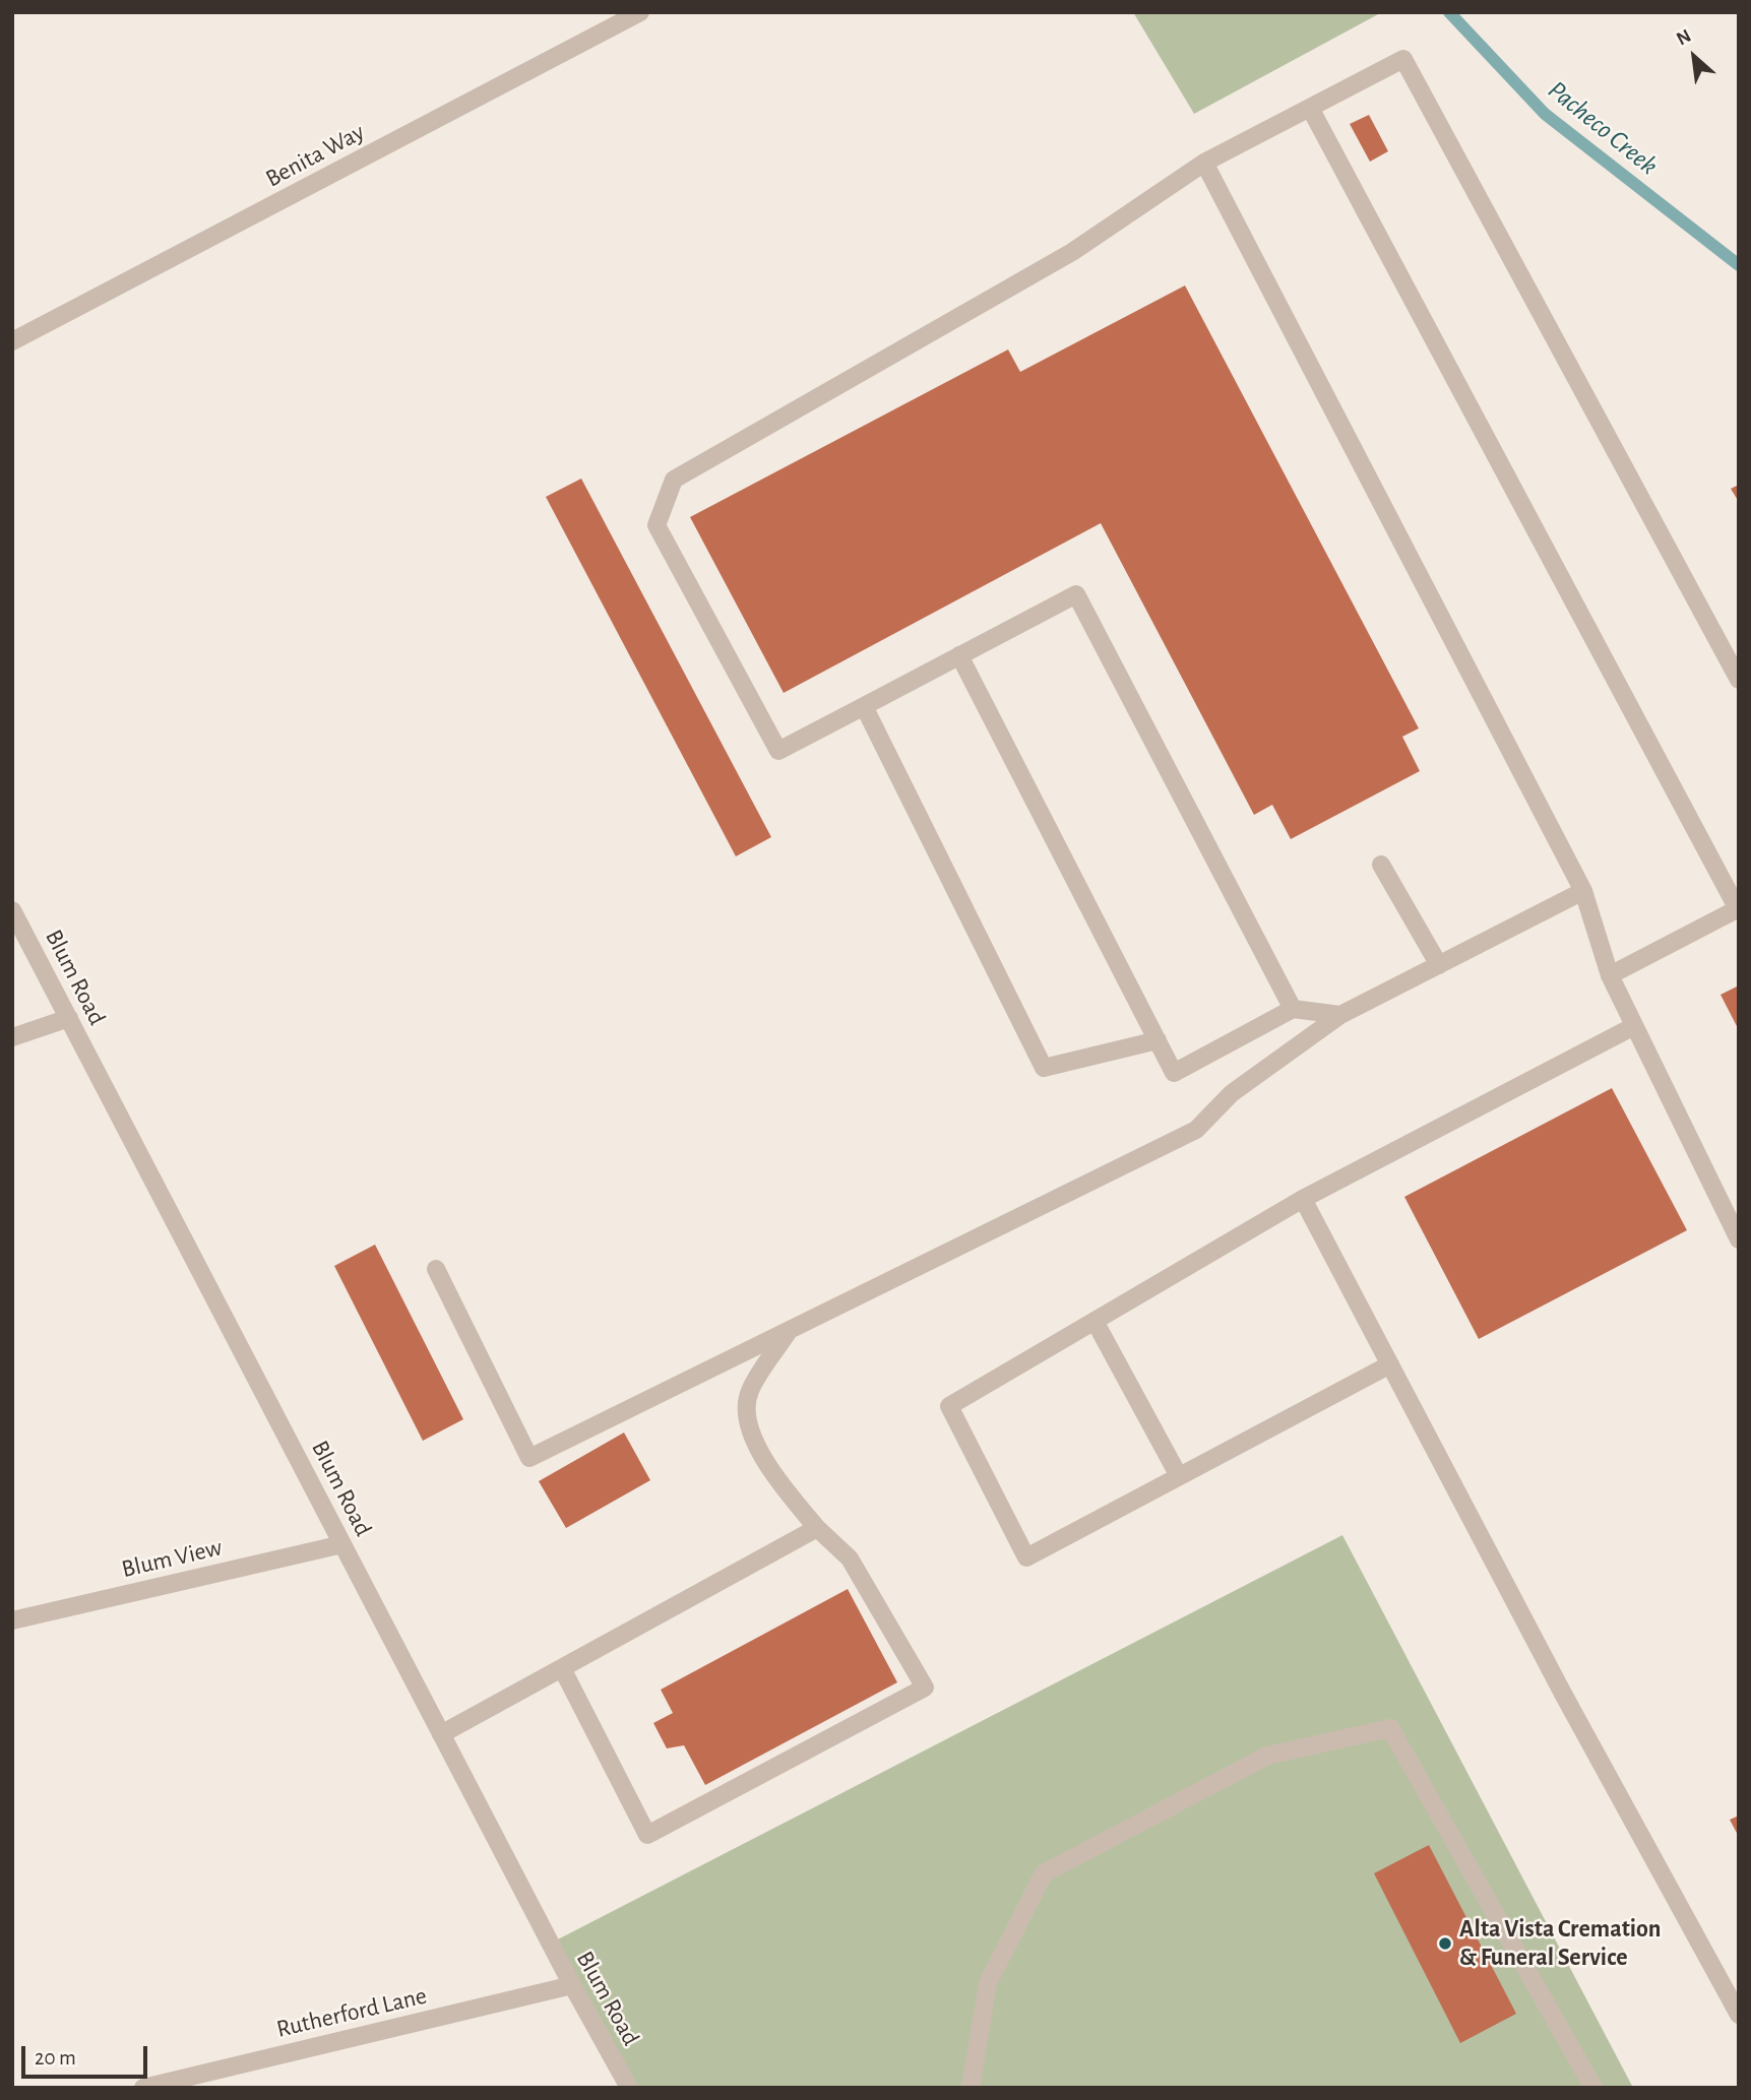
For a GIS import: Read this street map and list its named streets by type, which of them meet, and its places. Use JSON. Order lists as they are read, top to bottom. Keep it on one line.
{"streets":{"street":["Benita Way","Blum Road","Blum View","Rutherford Lane"]},"crossings":[["Blum Road","Blum View"],["Blum Road","Rutherford Lane"]],"water":["Pacheco Creek"],"places":["Alta Vista Cremation & Funeral Service"],"scale_bar":"20 m","north":"top left"}
